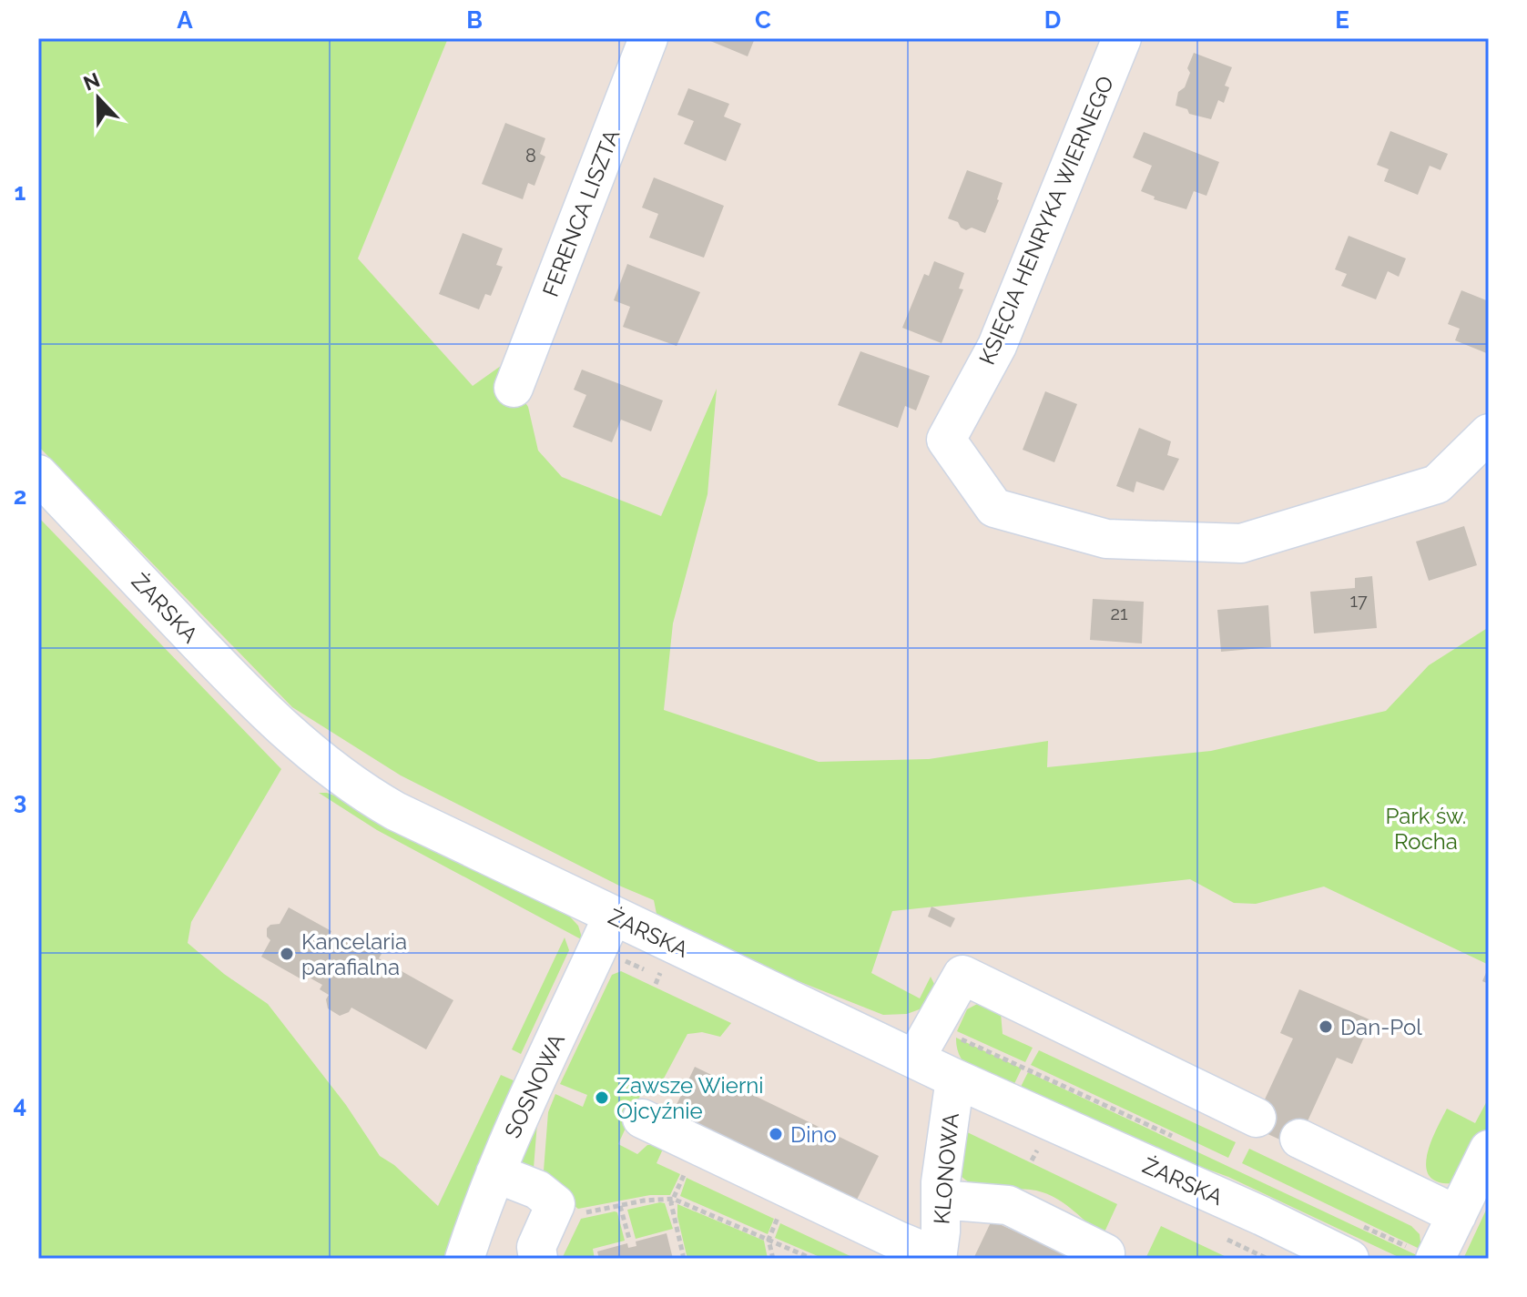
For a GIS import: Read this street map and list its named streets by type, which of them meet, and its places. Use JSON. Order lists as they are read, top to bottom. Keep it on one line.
{"streets":{"street":["FERENCA LISZTA","KSIĘCIA HENRYKA WIERNEGO","ŻARSKA","SOSNOWA","KLONOWA"]},"crossings":[["ŻARSKA","SOSNOWA"],["ŻARSKA","KLONOWA"]],"parks":["Park św. Rocha"],"places":["Kancelaria parafialna","Dan-Pol","Zawsze Wierni Ojcyźnie","Dino"],"house_numbers":["8","17","21"],"north":"top","grid":{"columns":["A","B","C","D","E"],"rows":["1","2","3","4"]}}
